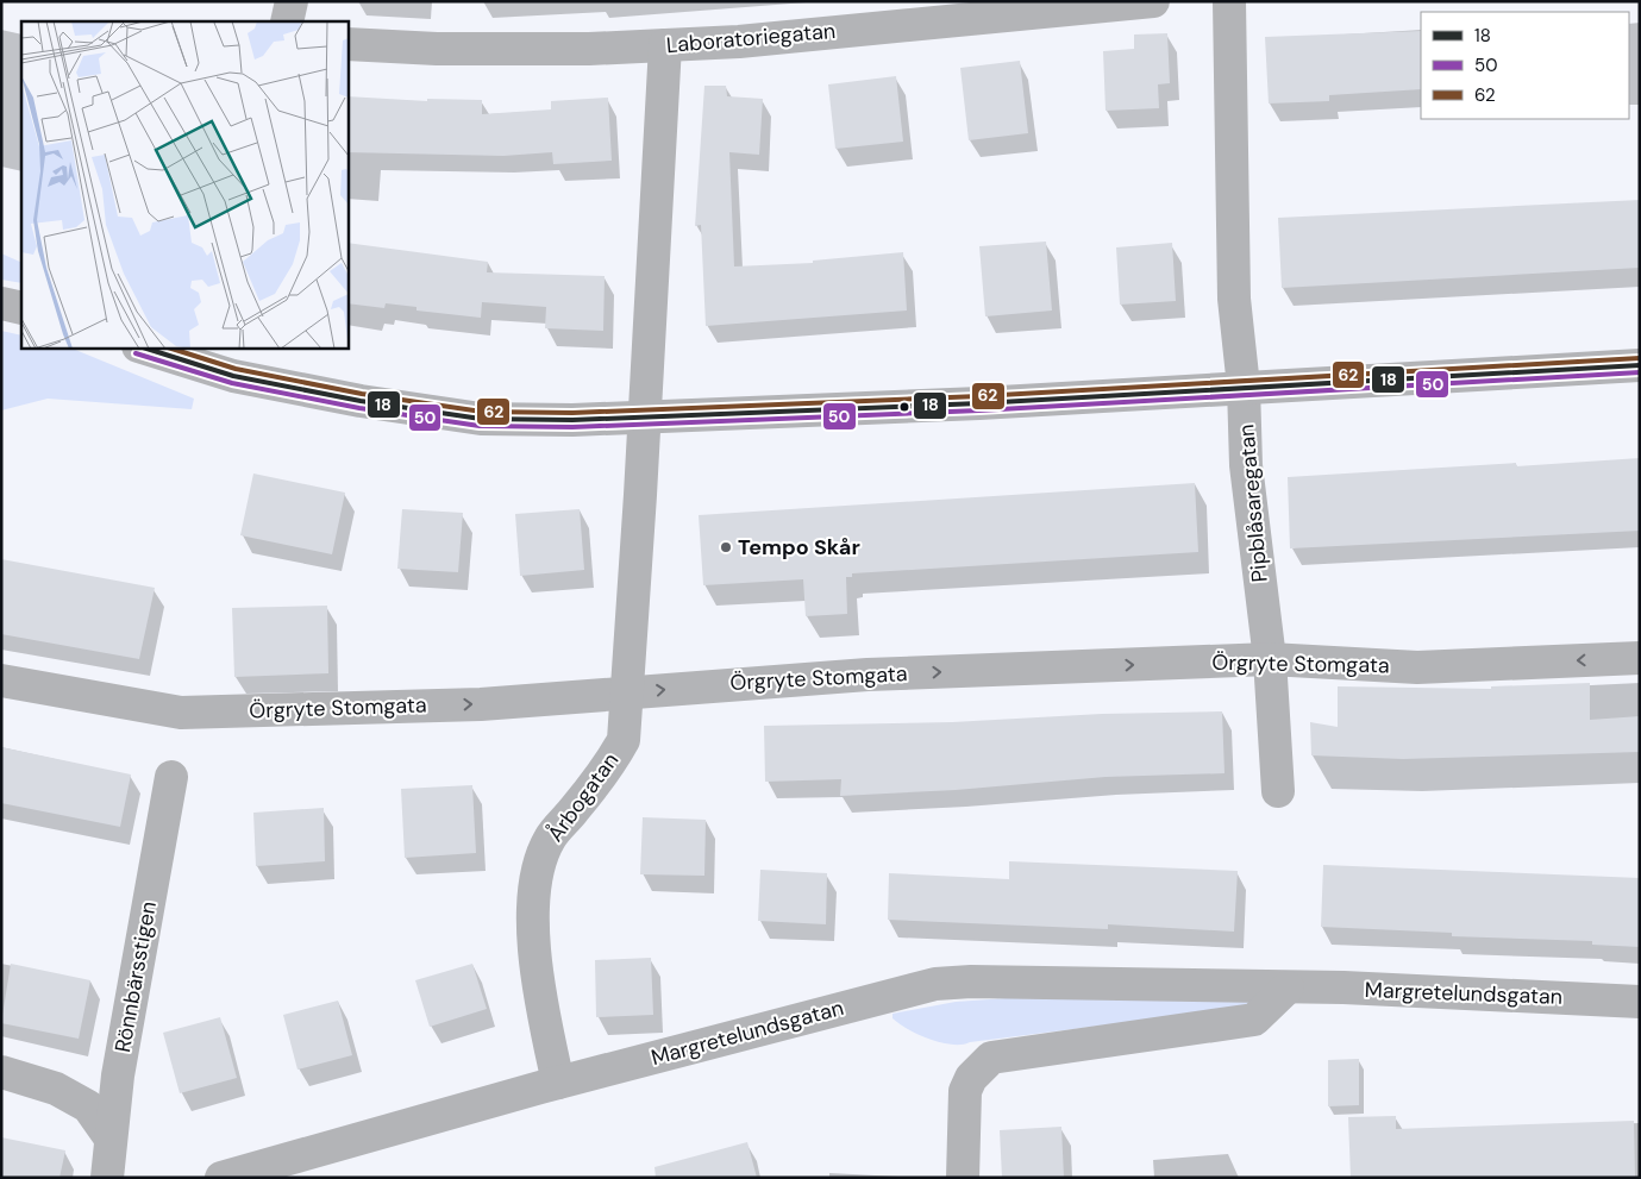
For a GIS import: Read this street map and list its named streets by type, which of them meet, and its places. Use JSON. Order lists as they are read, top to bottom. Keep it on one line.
{"streets":{"street":["Laboratoriegatan","Pipblåsaregatan","Örgryte Stomgata","Årbogatan","Rönnbärsstigen","Margretelundsgatan"]},"crossings":[["Laboratoriegatan","Årbogatan"],["Pipblåsaregatan","Örgryte Stomgata"],["Örgryte Stomgata","Årbogatan"],["Årbogatan","Margretelundsgatan"]],"places":["Tempo Skår"],"lines":["transit line 18","transit line 62","transit line 50"],"legend":["18","50","62"]}
